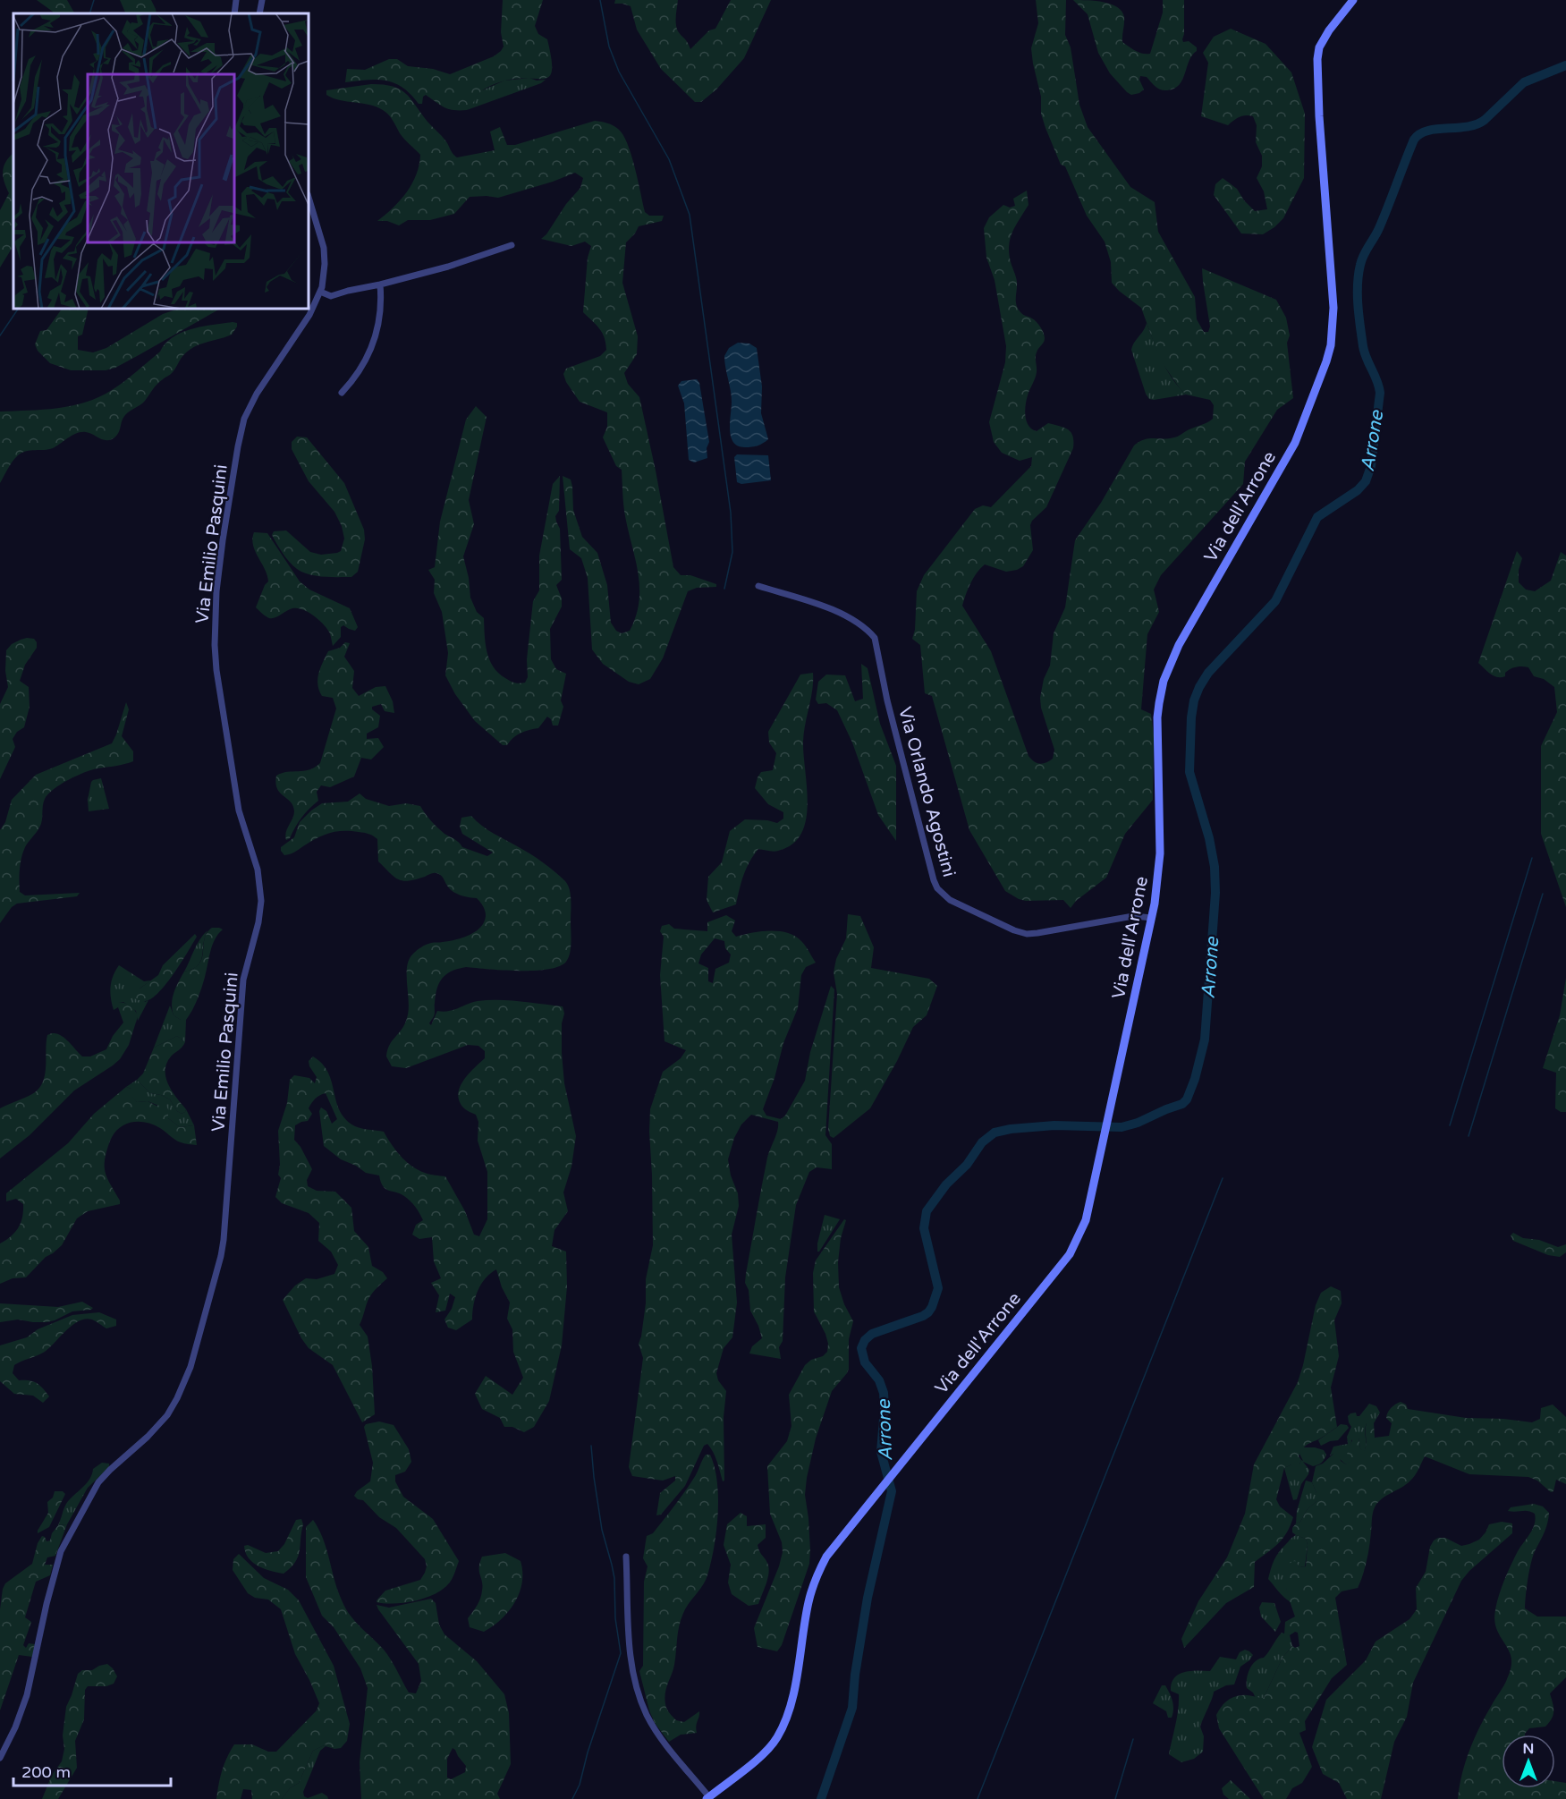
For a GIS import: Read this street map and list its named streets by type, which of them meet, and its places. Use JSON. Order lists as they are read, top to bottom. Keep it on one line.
{"streets":{"street":["Via dell'Arrone","Via Emilio Pasquini","Via Orlando Agostini"]},"crossings":[["Via dell'Arrone","Via Orlando Agostini"]],"water":["Arrone"],"scale_bar":"200 m","north":"top"}
